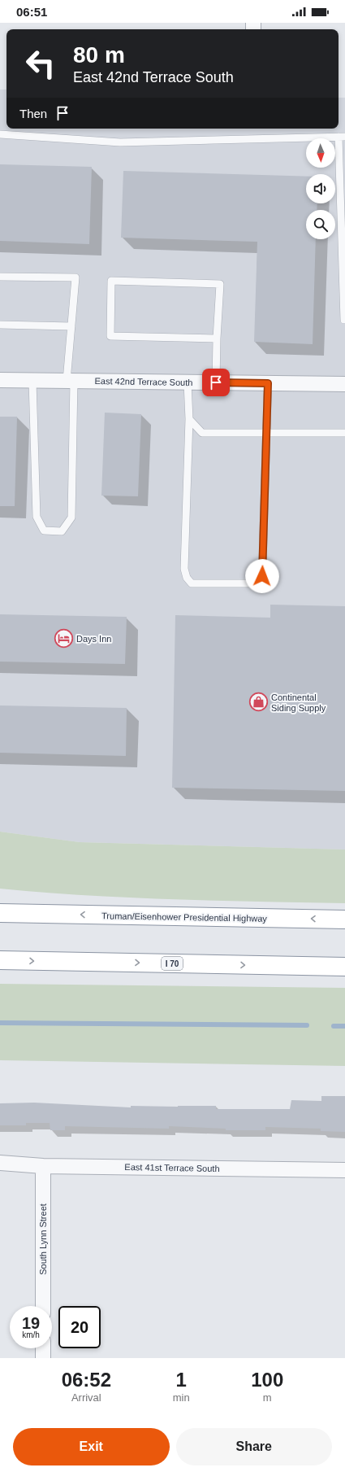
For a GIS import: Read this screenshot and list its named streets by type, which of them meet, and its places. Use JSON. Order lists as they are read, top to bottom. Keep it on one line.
{"streets":{"highway":["Truman/Eisenhower Presidential Highway","I 70"],"street":["East 42nd Terrace South","East 41st Terrace South","South Lynn Street"]},"crossings":[["East 41st Terrace South","South Lynn Street"]],"places":{"hotel":["Days Inn"],"shop":["Continental Siding Supply"]},"north":"bottom","page":{"status":"06:51","turn":["80 m","East 42nd Terrace South"],"then":"Then","speed":"19 km/h","limit":"20","eta":["06:52","Arrival","1","min","100","m"],"buttons":["Exit","Share"]}}
